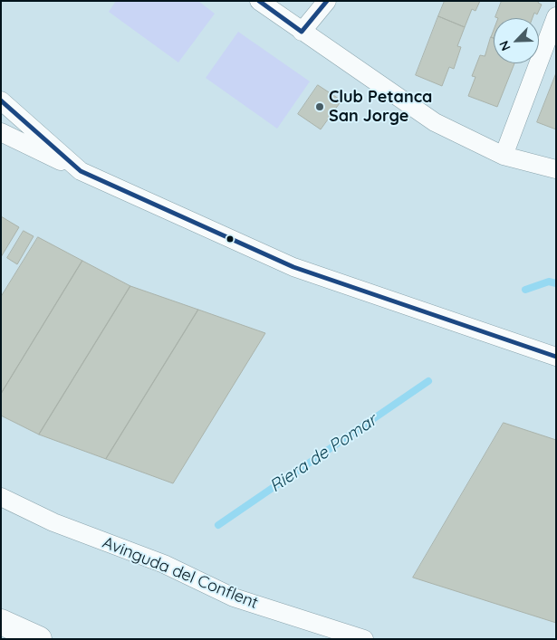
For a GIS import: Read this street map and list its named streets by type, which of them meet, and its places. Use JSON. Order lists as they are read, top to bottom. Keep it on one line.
{"streets":{"street":["Avinguda del Conflent"]},"water":["Riera de Pomar"],"places":["Club Petanca San Jorge"],"north":"bottom left"}
